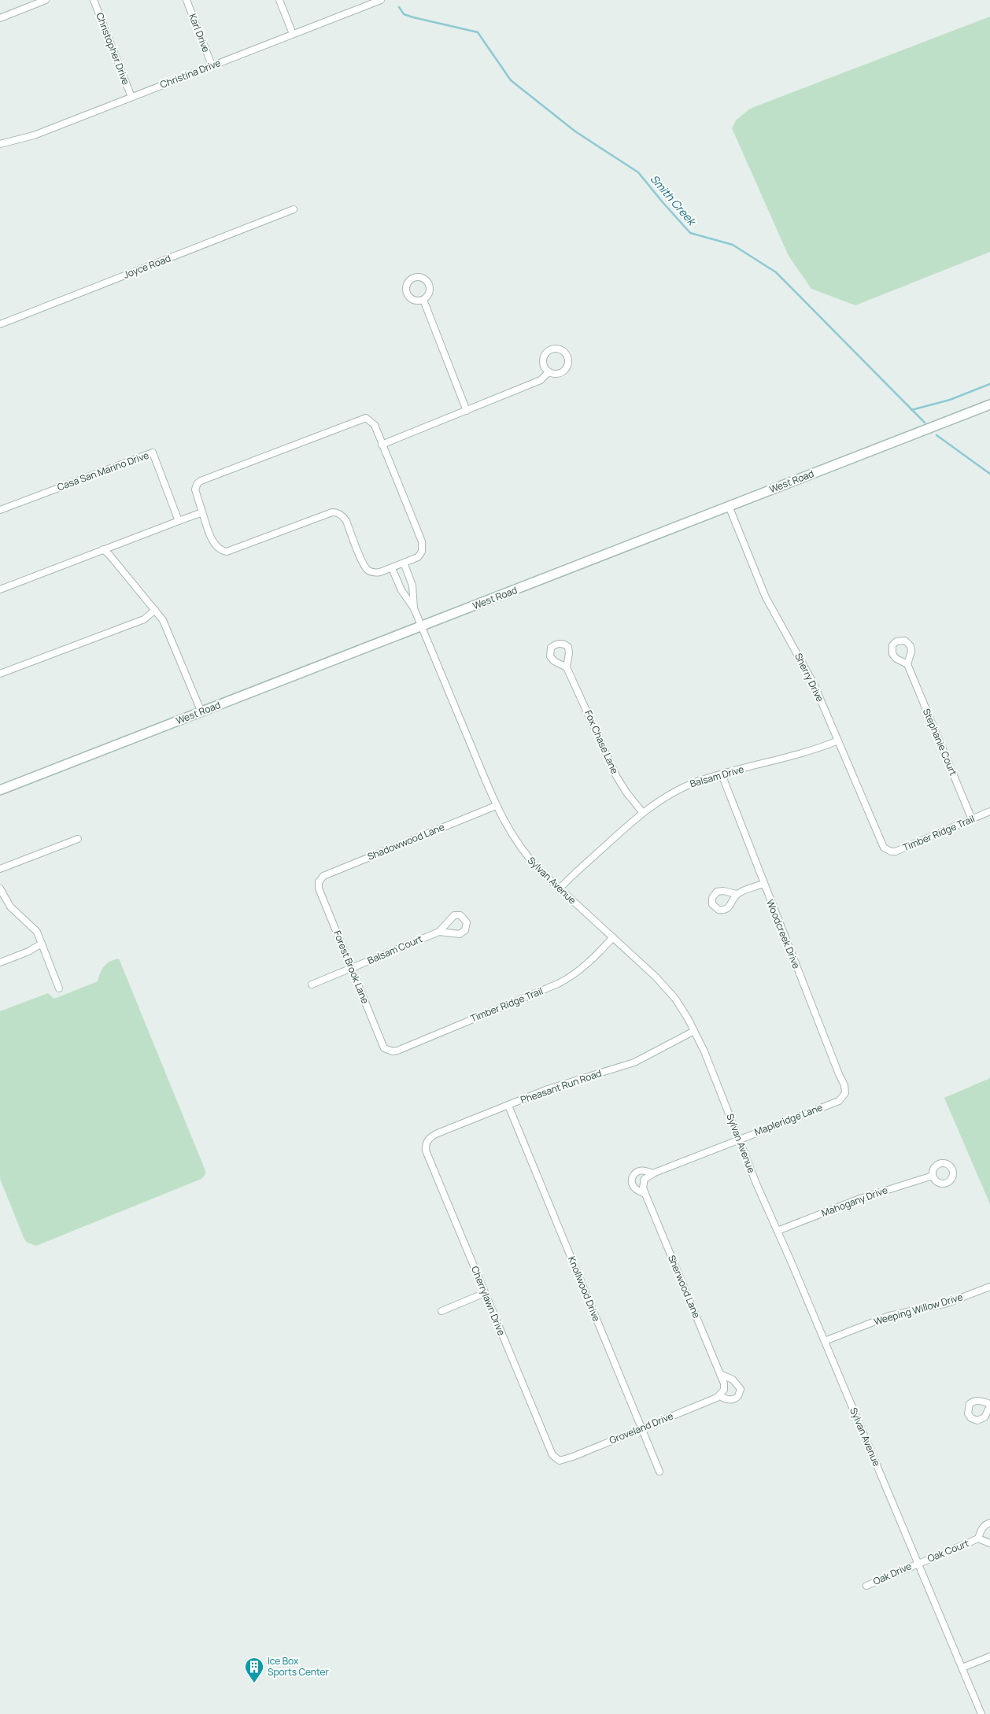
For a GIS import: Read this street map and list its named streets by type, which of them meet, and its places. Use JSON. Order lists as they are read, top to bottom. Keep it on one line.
{"streets":{"street":["Karl Drive","Christopher Drive","Christina Drive","Joyce Road","Casa San Marino Drive","West Road","Sherry Drive","Fox Chase Lane","Stephanie Court","Balsam Drive","Timber Ridge Trail","Shadowwood Lane","Sylvan Avenue","Woodcreek Drive","Balsam Court","Forest Brook Lane","Pheasant Run Road","Mapleridge Lane","Mahogany Drive","Sherwood Lane","Knollwood Drive","Cherrylawn Drive","Weeping Willow Drive","Groveland Drive","Oak Court","Oak Drive"]},"crossings":[["Karl Drive","Christina Drive"],["Christopher Drive","Christina Drive"],["West Road","Sherry Drive"],["West Road","Sylvan Avenue"],["Sherry Drive","Balsam Drive"],["Sherry Drive","Timber Ridge Trail"],["Fox Chase Lane","Balsam Drive"],["Stephanie Court","Timber Ridge Trail"],["Balsam Drive","Sylvan Avenue"],["Balsam Drive","Woodcreek Drive"],["Timber Ridge Trail","Sylvan Avenue"],["Timber Ridge Trail","Forest Brook Lane"],["Shadowwood Lane","Sylvan Avenue"],["Shadowwood Lane","Forest Brook Lane"],["Sylvan Avenue","Pheasant Run Road"],["Sylvan Avenue","Mapleridge Lane"],["Sylvan Avenue","Mahogany Drive"],["Sylvan Avenue","Weeping Willow Drive"],["Sylvan Avenue","Oak Court"],["Sylvan Avenue","Oak Drive"],["Woodcreek Drive","Mapleridge Lane"],["Balsam Court","Forest Brook Lane"],["Pheasant Run Road","Knollwood Drive"],["Pheasant Run Road","Cherrylawn Drive"],["Mapleridge Lane","Sherwood Lane"],["Sherwood Lane","Groveland Drive"],["Knollwood Drive","Groveland Drive"],["Cherrylawn Drive","Groveland Drive"],["Oak Court","Oak Drive"]],"water":["Smith Creek"],"places":{"building":["Ice Box Sports Center"]}}
